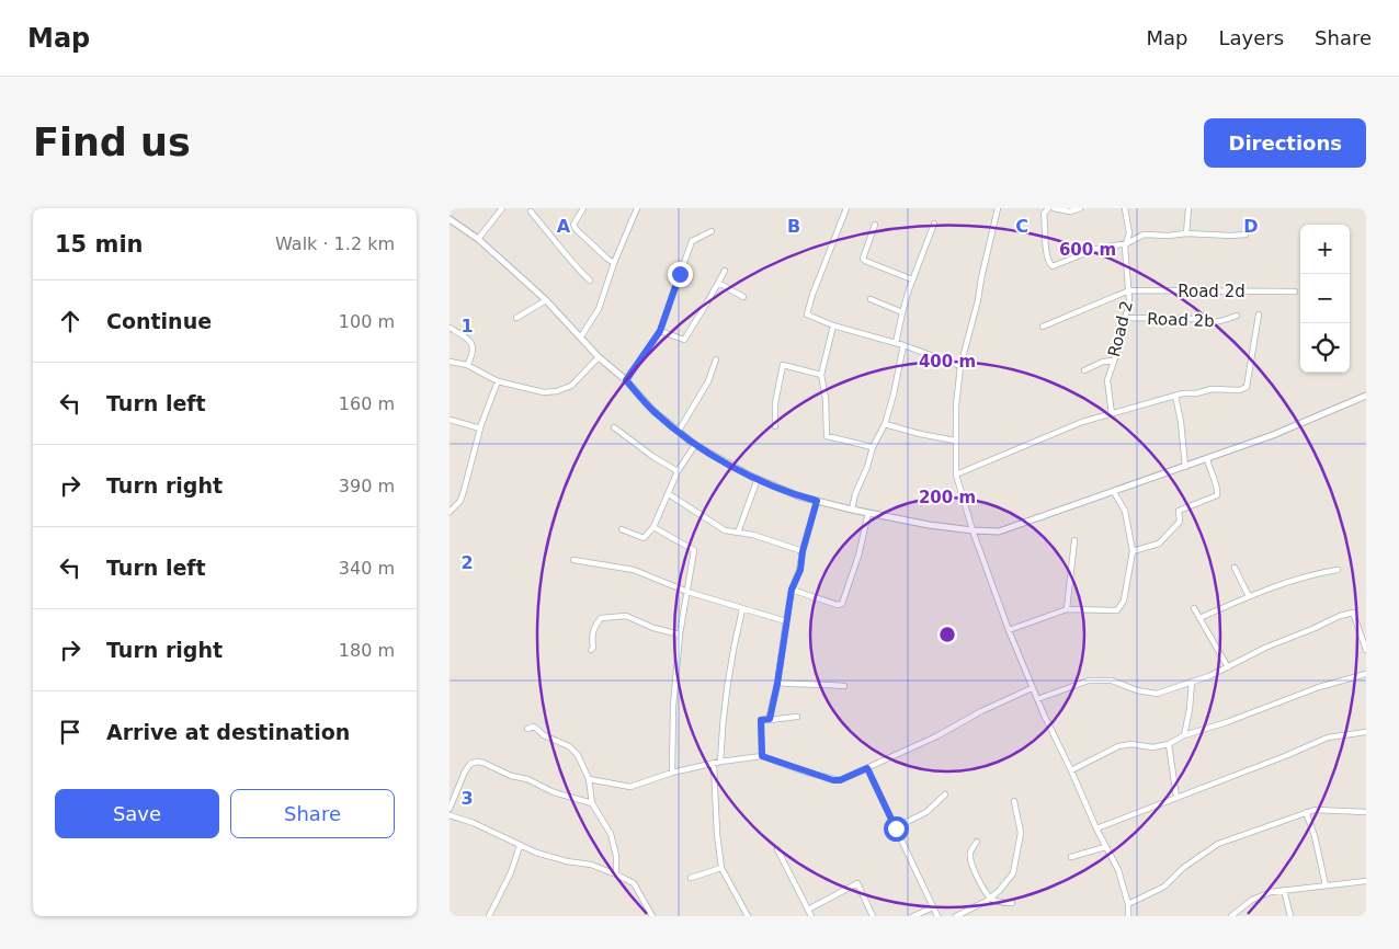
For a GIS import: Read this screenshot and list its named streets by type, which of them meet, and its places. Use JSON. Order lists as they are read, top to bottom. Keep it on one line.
{"streets":{"street":["Road 2d","Road 2b","Road 2"]},"crossings":[["Road 2d","Road 2"],["Road 2b","Road 2"]],"page":{"header":"Map","nav":["Map","Layers","Share"],"buttons":["Directions",["Save","Share"]],"title":"Find us","heading":["15 min","Walk · 1.2 km"],"map_buttons":["+","−"],"list":[["Continue","100 m"],["Turn left","160 m"],["Turn right","390 m"],["Turn left","340 m"],["Turn right","180 m"],"Arrive at destination"]},"grid":{"columns":["A","B","C","D"],"rows":["1","2","3"]},"rings":["600 m","400 m","200 m"]}
